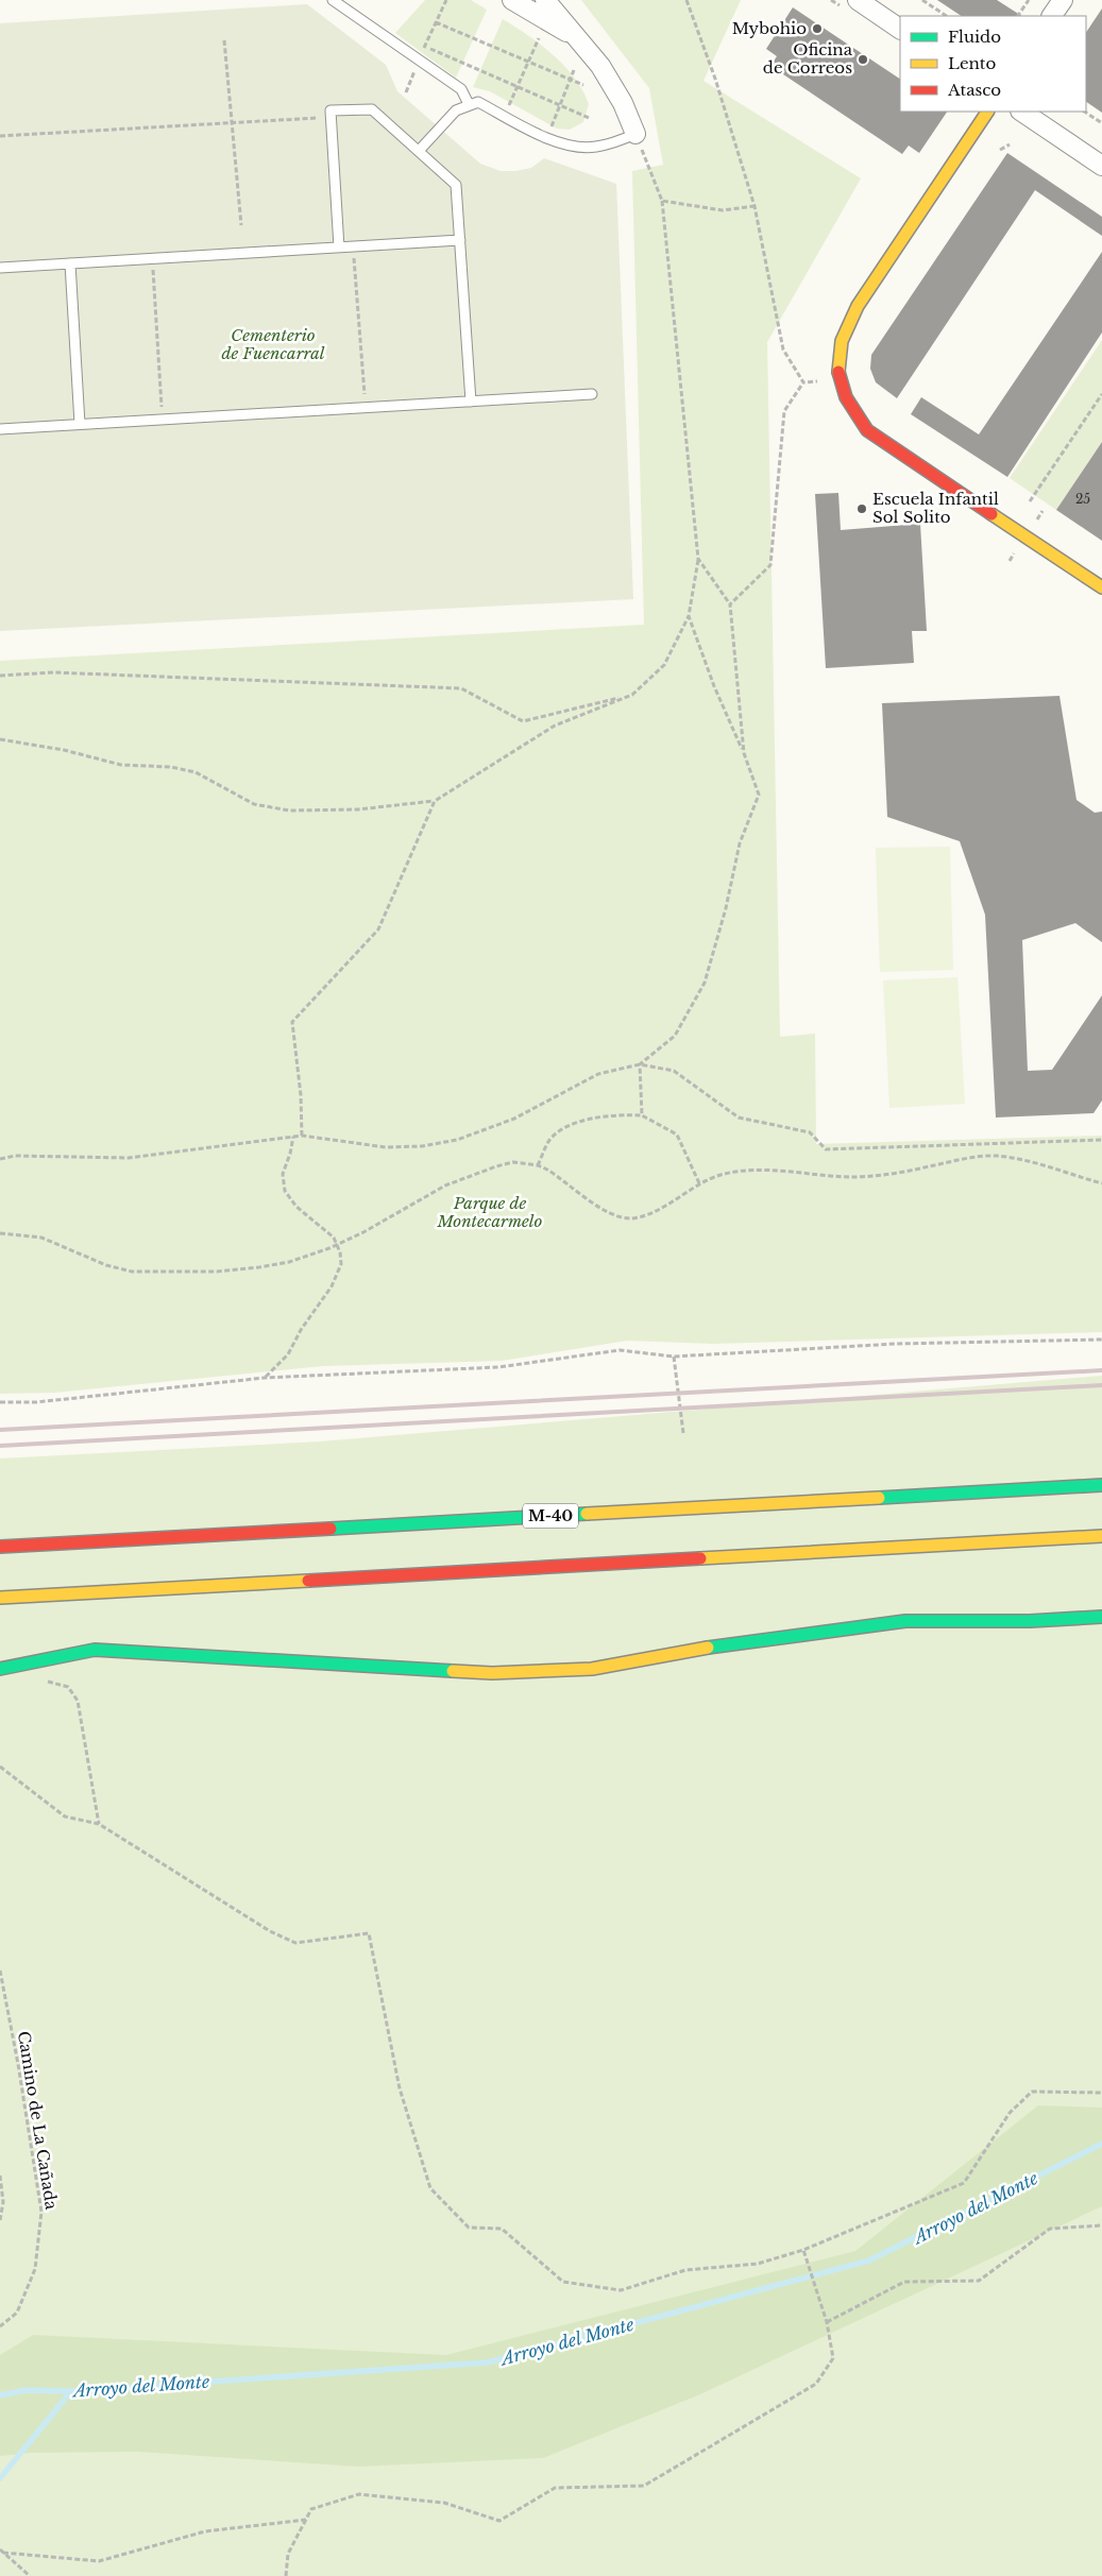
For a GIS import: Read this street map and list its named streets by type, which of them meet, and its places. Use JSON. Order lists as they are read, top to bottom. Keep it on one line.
{"streets":{"main road":["M-40"],"path":["Camino de La Cañada"]},"water":["Arroyo del Monte"],"parks":["Cementerio de Fuencarral","Parque de Montecarmelo"],"places":["Mybohio","Oficina de Correos","Escuela Infantil Sol Solito"],"house_numbers":["25"],"legend":["Fluido","Lento","Atasco"]}
